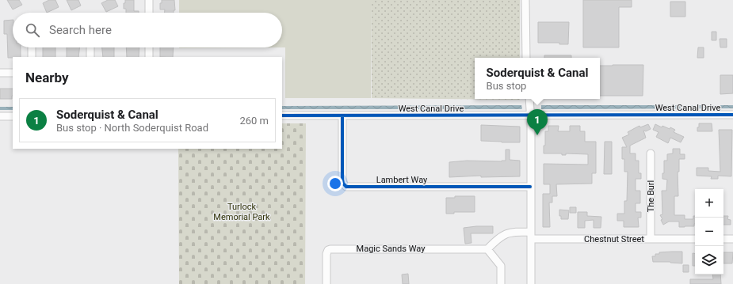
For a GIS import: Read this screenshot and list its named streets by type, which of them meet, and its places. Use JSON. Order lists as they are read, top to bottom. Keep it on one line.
{"streets":{"street":["West Canal Drive","Lambert Way","The Burl","Chestnut Street","Magic Sands Way"]},"crossings":[["West Canal Drive","Lambert Way"],["The Burl","Chestnut Street"]],"parks":["Turlock Memorial Park"],"page":{"search":"Search here","heading":"Nearby","popup":["Soderquist & Canal","Bus stop"],"list":[{"mark":"1","name":"Soderquist & Canal","note":"Bus stop · North Soderquist Road","value":"260 m"}],"pins":"1","map_buttons":["+","−"]}}
